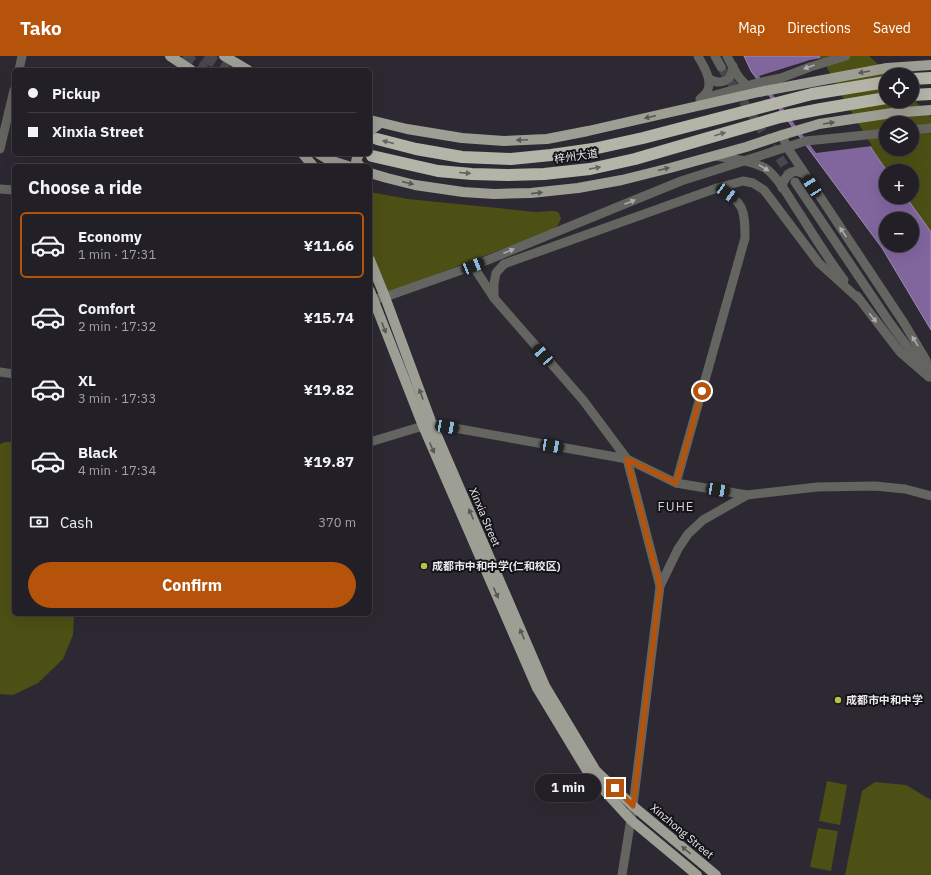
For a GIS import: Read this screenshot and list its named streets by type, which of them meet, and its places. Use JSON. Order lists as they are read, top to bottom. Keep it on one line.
{"streets":{"highway":["梓州大道"],"main road":["Xinxia Street","Xinzhong Street"]},"crossings":[["Xinxia Street","Xinzhong Street"]],"districts":["FUHE"],"places":["成都市中和中学(仁和校区)","成都市中和中学"],"page":{"header":"Tako","nav":["Map","Directions","Saved"],"map_buttons":["+","−"],"banner":["Pickup","Xinxia Street"],"heading":"Choose a ride","list":[{"name":"Economy","note":"1 min · 17:31","value":"¥11.66"},{"name":"Comfort","note":"2 min · 17:32","value":"¥15.74"},{"name":"XL","note":"3 min · 17:33","value":"¥19.82"},{"name":"Black","note":"4 min · 17:34","value":"¥19.87"}],"pay":["Cash","370 m"],"buttons":"Confirm","bubble":"1 min"}}
